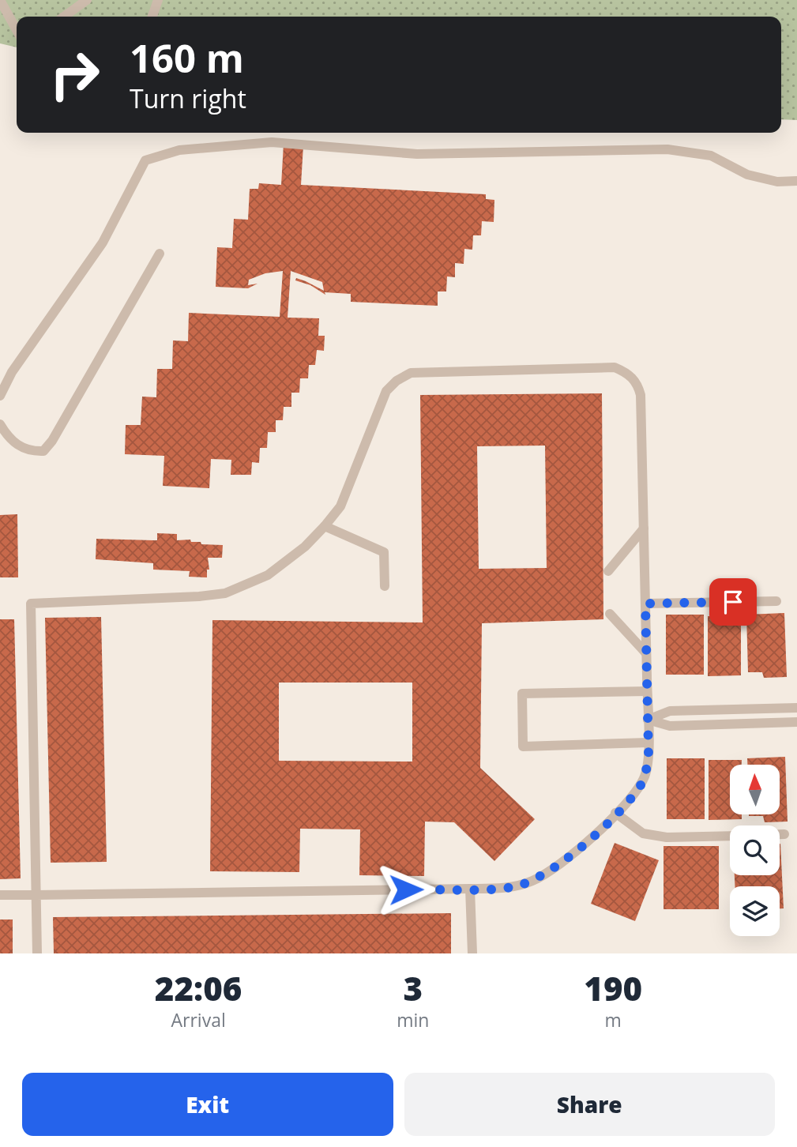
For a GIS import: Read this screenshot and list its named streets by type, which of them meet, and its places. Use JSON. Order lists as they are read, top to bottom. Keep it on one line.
{"north":"top","page":{"turn":["160 m","Turn right"],"eta":["22:06","Arrival","3","min","190","m"],"buttons":["Exit","Share"]}}
